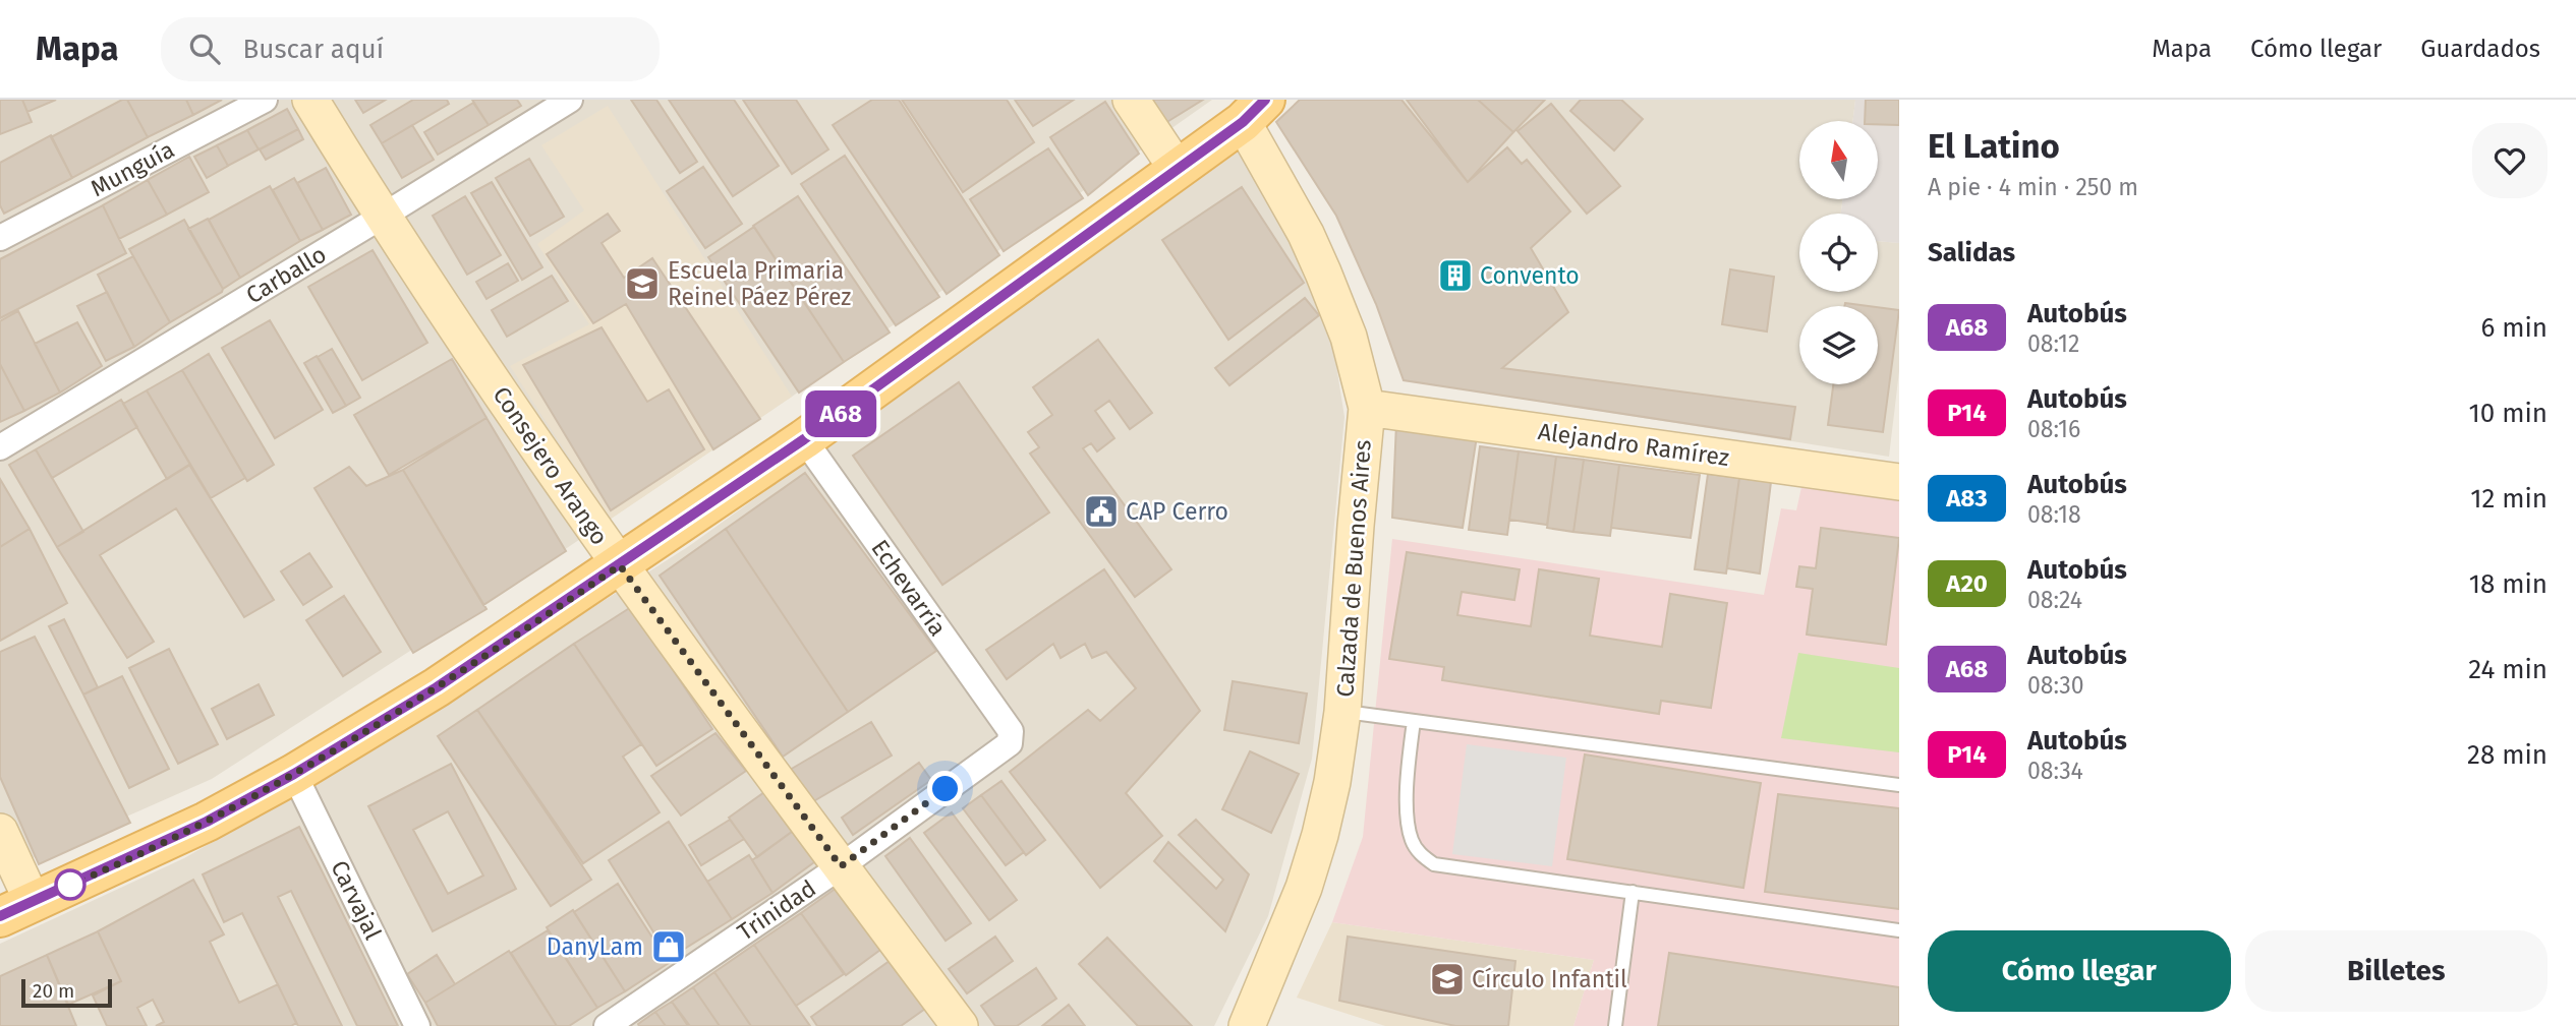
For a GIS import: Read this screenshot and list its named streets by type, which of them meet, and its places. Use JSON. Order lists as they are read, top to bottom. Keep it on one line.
{"streets":{"street":["Munguía","Carballo","Alejandro Ramírez","Consejero Arango","Calzada de Buenos Aires","Echevarría","Carvajal","Trinidad"]},"crossings":[["Carballo","Consejero Arango"],["Alejandro Ramírez","Calzada de Buenos Aires"],["Consejero Arango","Trinidad"],["Echevarría","Trinidad"]],"places":{"building":["Convento"],"school or university":["Escuela Primaria Reinel Páez Pérez","Círculo Infantil"],"public building":["CAP Cerro"],"shop":["DanyLam"]},"lines":["bus line A68"],"scale_bar":"20 m","north":"top","page":{"header":"Mapa","search":"Buscar aquí","nav":["Mapa","Cómo llegar","Guardados"],"on_map":"A68","heading":[["El Latino","A pie · 4 min · 250 m"],"Salidas"],"list":[{"mark":"A68","name":"Autobús","note":"08:12","value":"6 min"},{"mark":"P14","name":"Autobús","note":"08:16","value":"10 min"},{"mark":"A83","name":"Autobús","note":"08:18","value":"12 min"},{"mark":"A20","name":"Autobús","note":"08:24","value":"18 min"},{"mark":"A68","name":"Autobús","note":"08:30","value":"24 min"},{"mark":"P14","name":"Autobús","note":"08:34","value":"28 min"}],"buttons":["Cómo llegar","Billetes"],"scale":"20 m"}}
